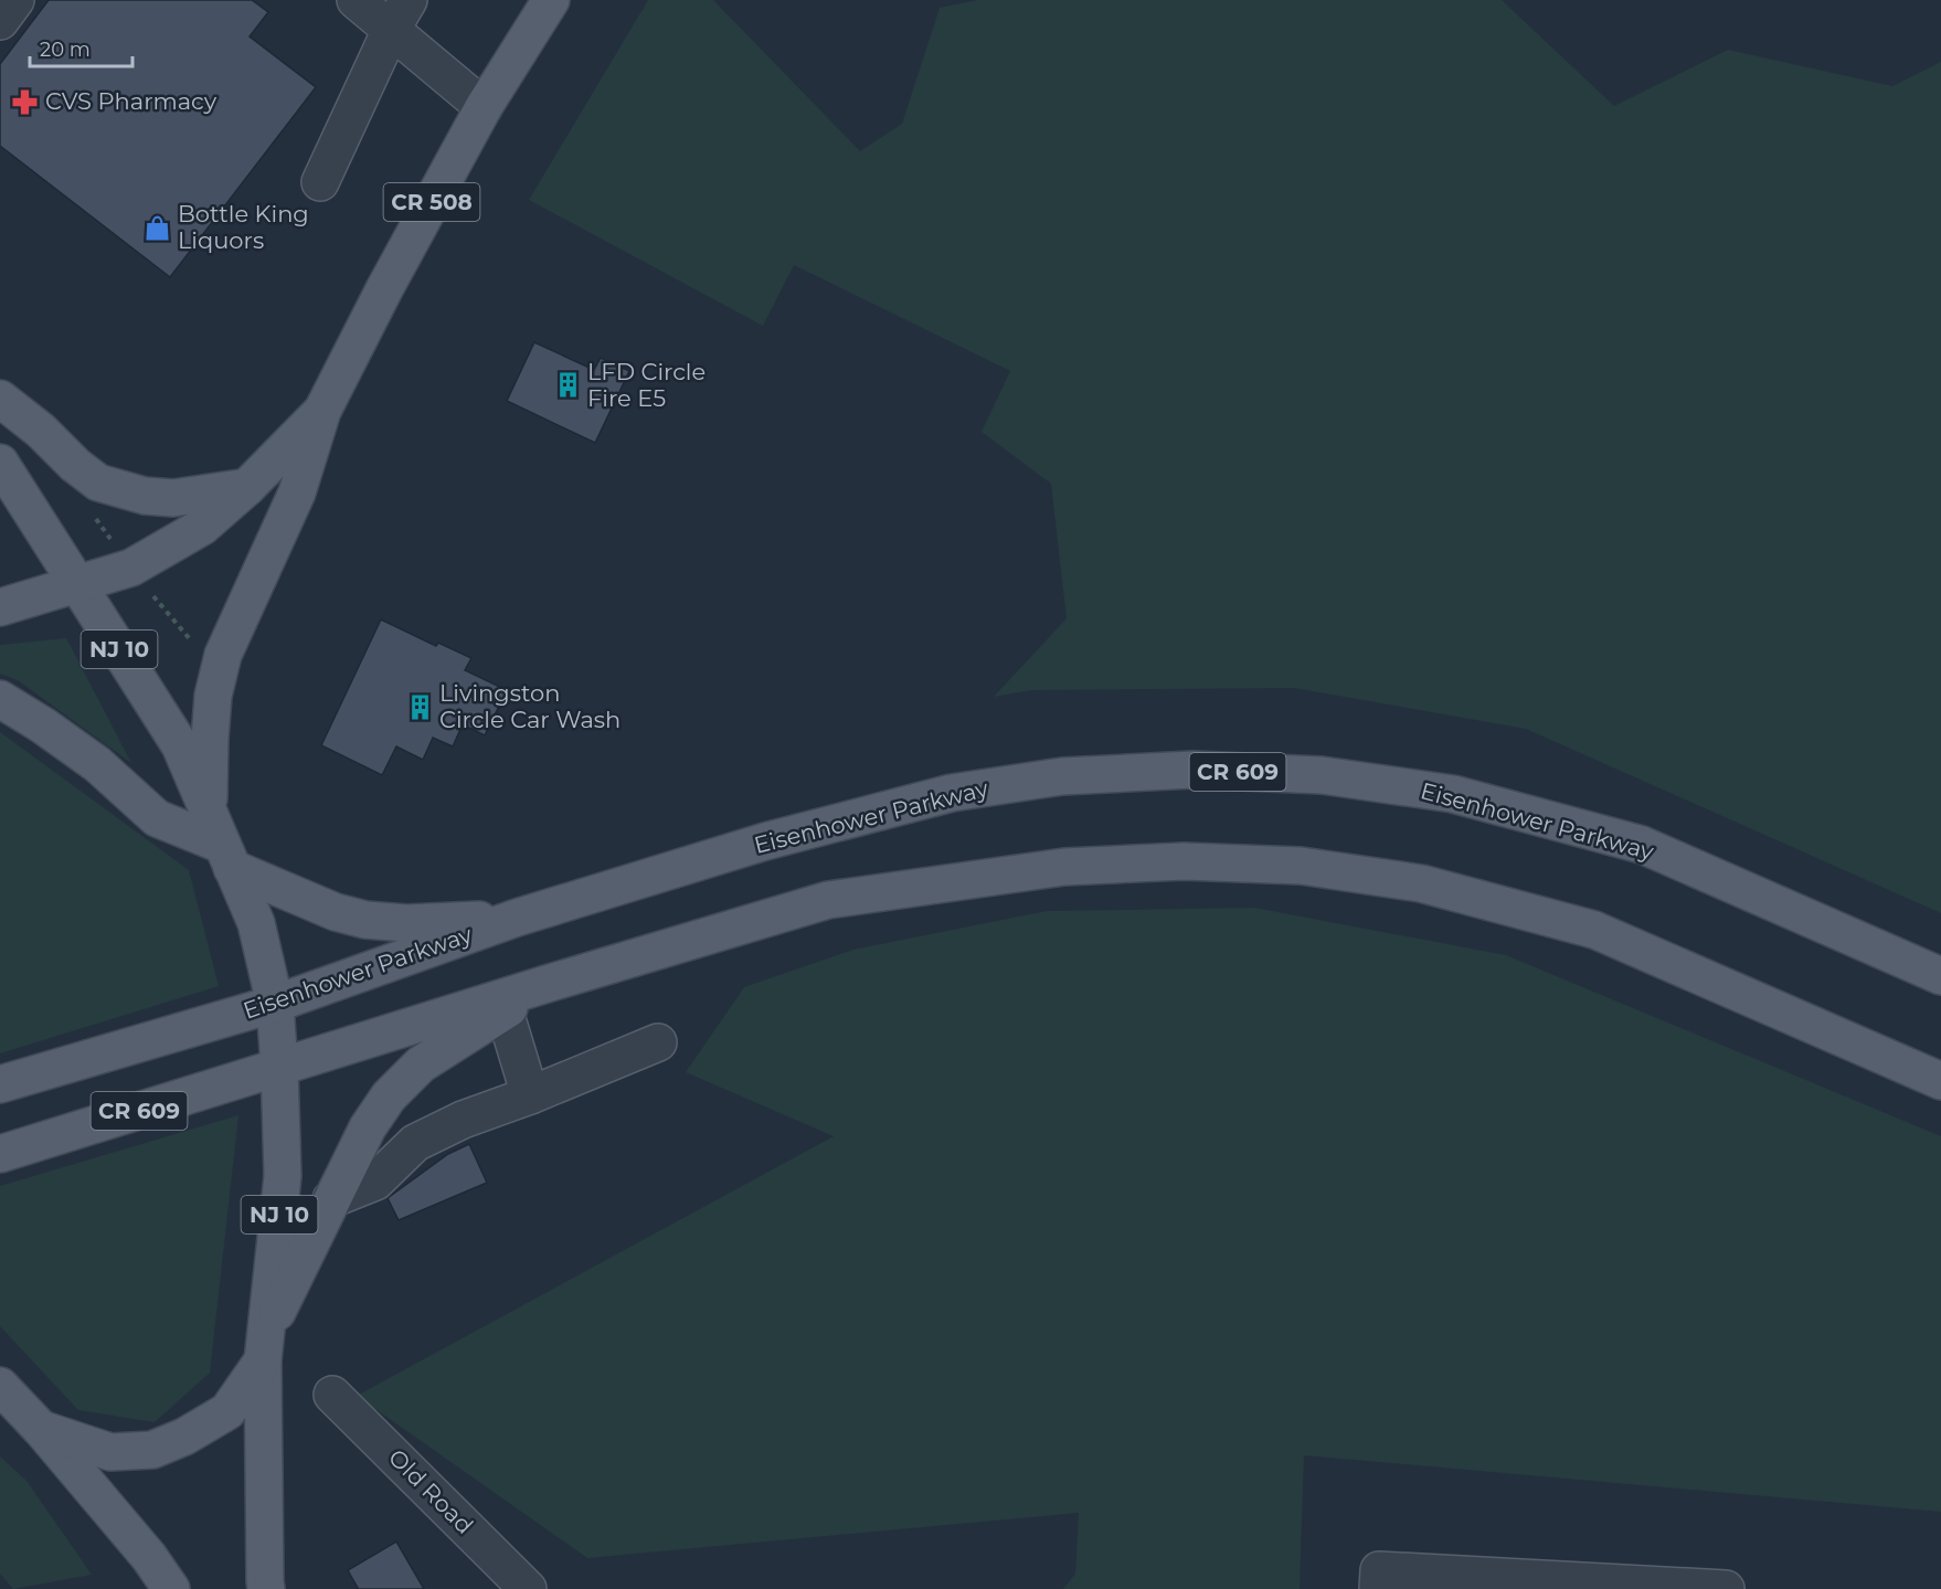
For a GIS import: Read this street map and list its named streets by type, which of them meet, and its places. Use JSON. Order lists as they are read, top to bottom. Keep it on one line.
{"streets":{"main road":["CR 508","NJ 10","CR 609","Eisenhower Parkway"],"street":["Old Road"]},"crossings":[["CR 508","NJ 10"],["NJ 10","CR 609"],["NJ 10","Eisenhower Parkway"]],"places":{"pharmacy":["CVS Pharmacy"],"shop":["Bottle King Liquors"],"building":["LFD Circle Fire E5","Livingston Circle Car Wash"]},"scale_bar":"20 m"}
